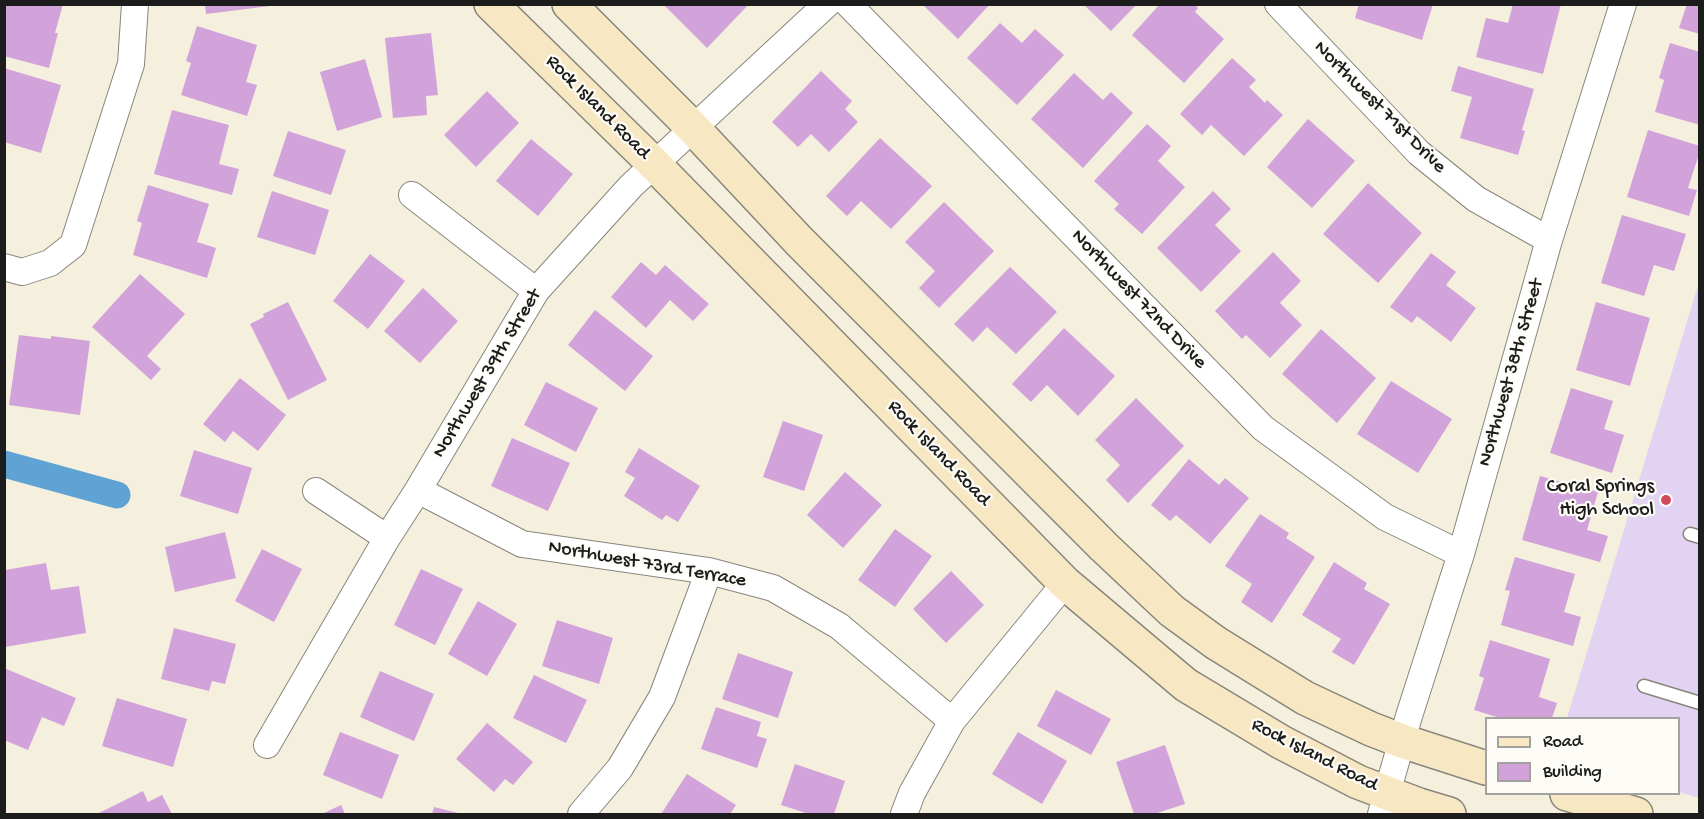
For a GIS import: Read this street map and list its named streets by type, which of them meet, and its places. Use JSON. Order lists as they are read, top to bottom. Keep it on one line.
{"streets":{"main road":["Rock Island Road"],"street":["Northwest 71st Drive","Northwest 72nd Drive","Northwest 38th Street","Northwest 39th Street","Northwest 73rd Terrace"]},"crossings":[["Rock Island Road","Northwest 38th Street"],["Rock Island Road","Northwest 39th Street"],["Northwest 71st Drive","Northwest 38th Street"],["Northwest 72nd Drive","Northwest 38th Street"],["Northwest 39th Street","Northwest 73rd Terrace"]],"places":["Coral Springs High School"],"legend":["Road","Building"]}
